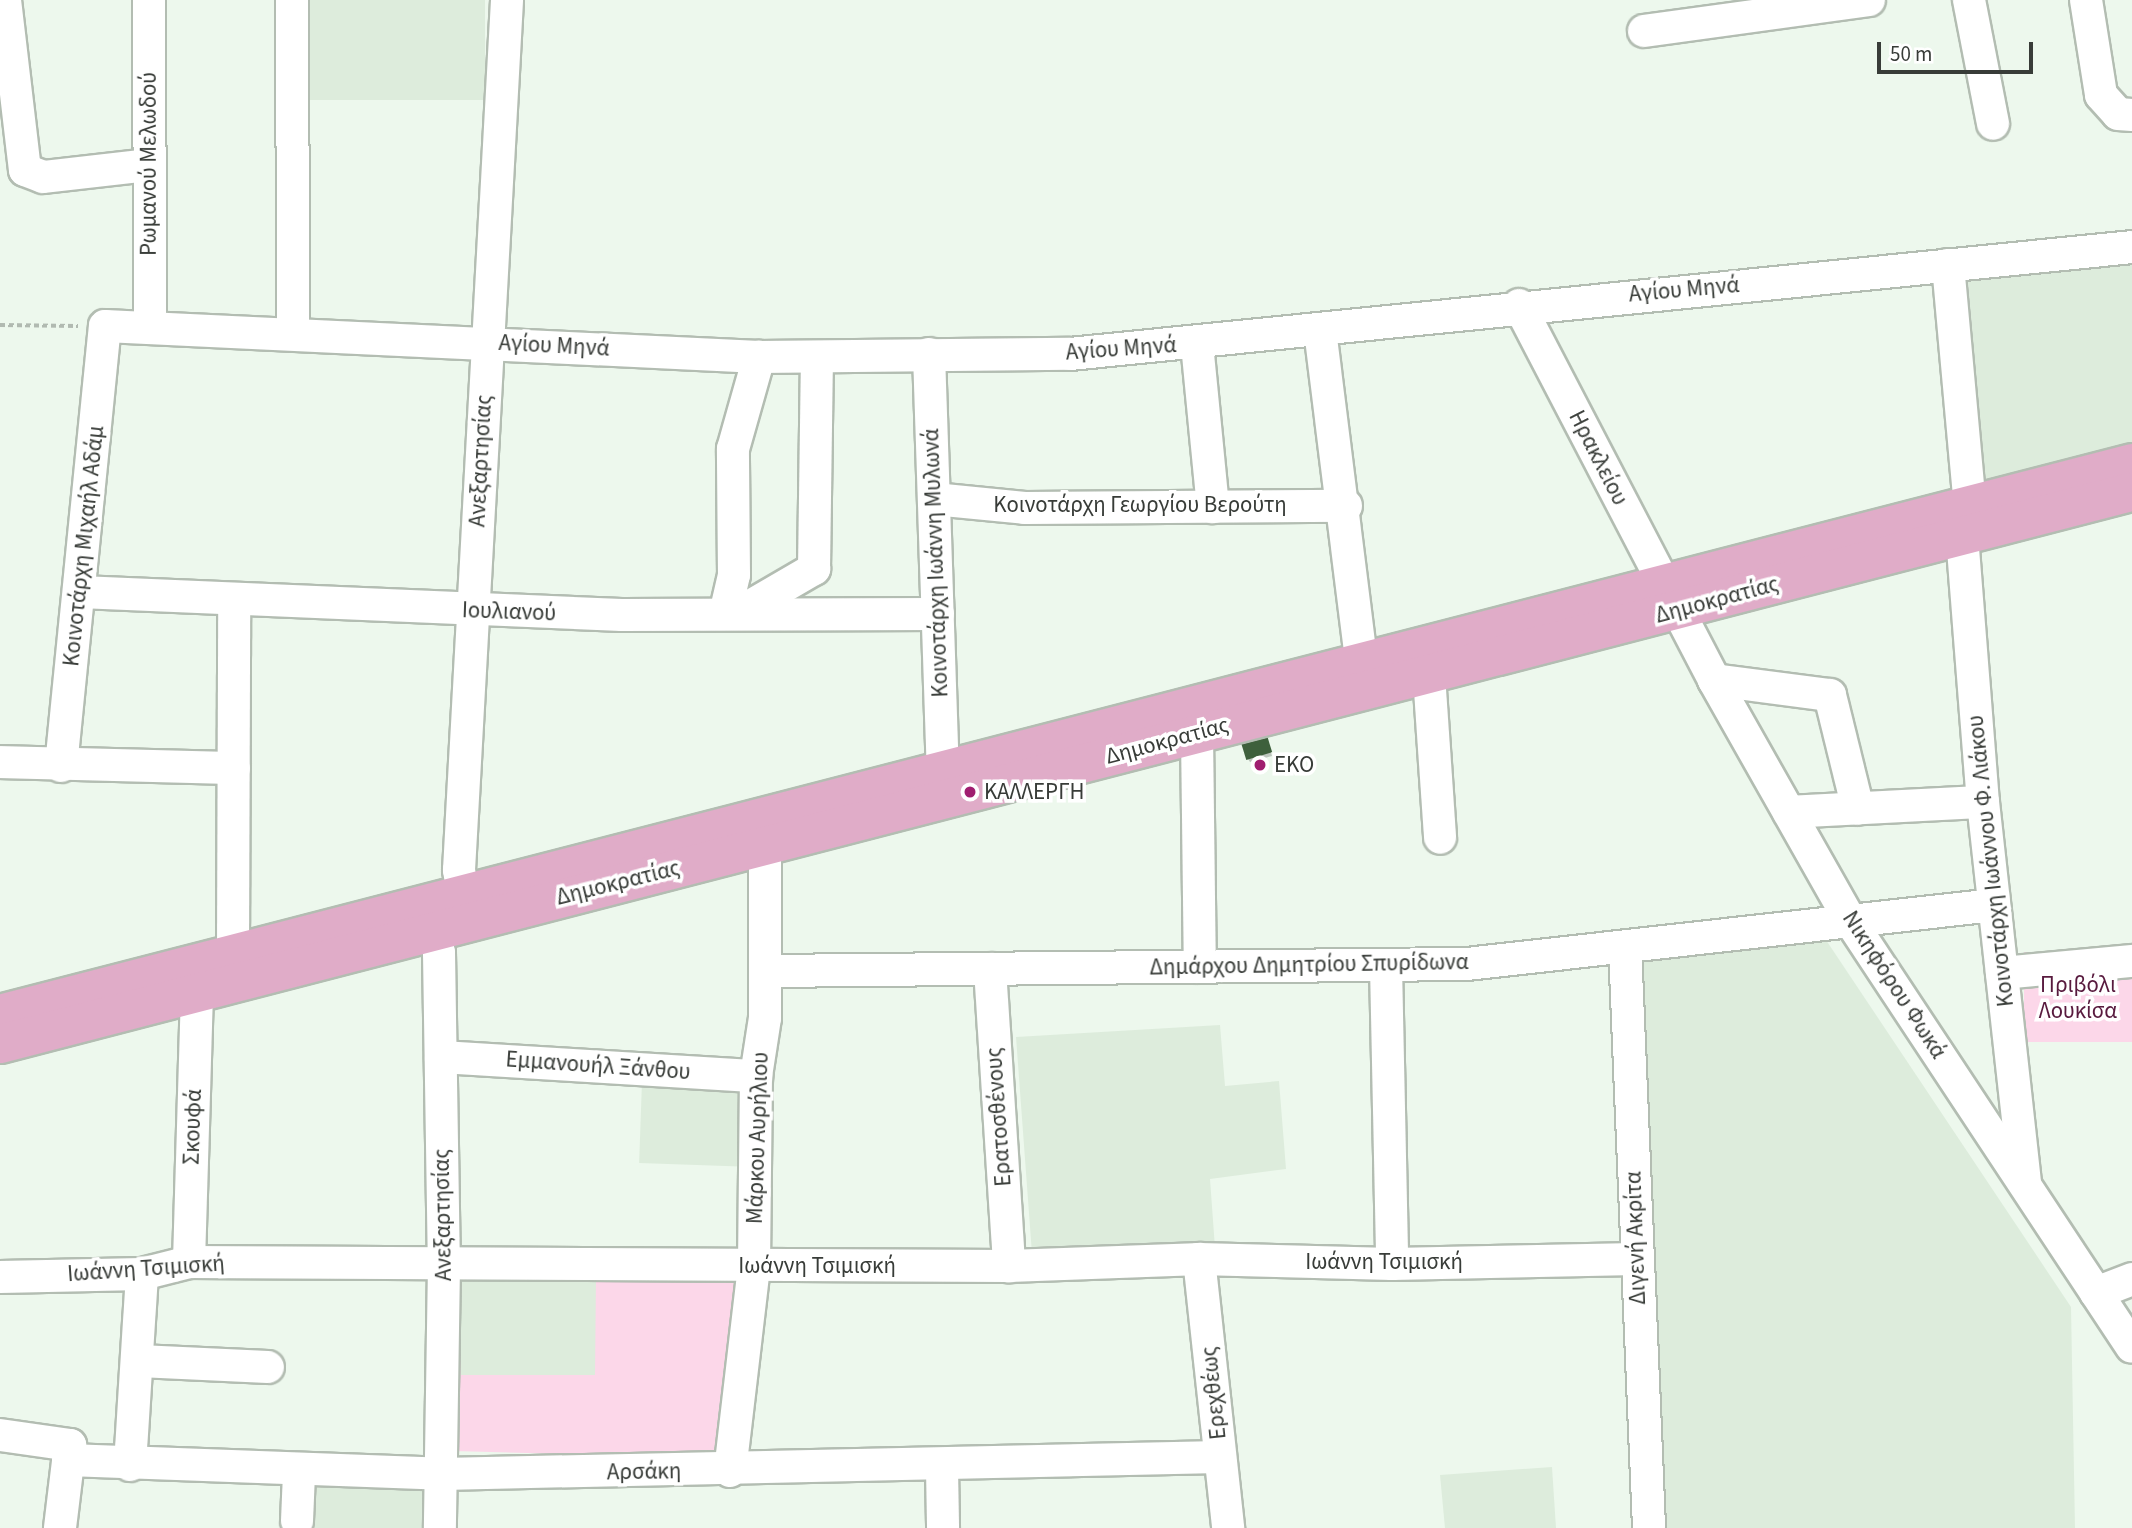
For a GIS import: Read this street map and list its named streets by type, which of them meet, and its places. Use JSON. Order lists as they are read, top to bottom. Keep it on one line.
{"streets":{"main road":["Δημοκρατίας"],"street":["Ρωμανού Μελωδού","Αγίου Μηνά","Ηρακλείου","Ανεξαρτησίας","Κοινοτάρχη Γεωργίου Βερούτη","Κοινοτάρχη Μιχαήλ Αδάμ","Κοινοτάρχη Ιωάννη Μυλωνά","Ιουλιανού","Κοινοτάρχη Ιωάννου Φ. Λιάκου","Δημάρχου Δημητρίου Σπυρίδωνα","Νικηφόρου Φωκά","Εμμανουήλ Ξάνθου","Ερατοσθένους","Σκουφά","Μάρκου Αυρήλιου","Διγενή Ακρίτα","Ιωάννη Τσιμισκή","Ερεχθέως","Αρσάκη"]},"crossings":[["Ρωμανού Μελωδού","Αγίου Μηνά"],["Αγίου Μηνά","Ηρακλείου"],["Αγίου Μηνά","Ανεξαρτησίας"],["Αγίου Μηνά","Κοινοτάρχη Μιχαήλ Αδάμ"],["Αγίου Μηνά","Κοινοτάρχη Ιωάννη Μυλωνά"],["Αγίου Μηνά","Κοινοτάρχη Ιωάννου Φ. Λιάκου"],["Ηρακλείου","Δημοκρατίας"],["Ηρακλείου","Νικηφόρου Φωκά"],["Ανεξαρτησίας","Δημοκρατίας"],["Ανεξαρτησίας","Ιουλιανού"],["Ανεξαρτησίας","Εμμανουήλ Ξάνθου"],["Ανεξαρτησίας","Ιωάννη Τσιμισκή"],["Ανεξαρτησίας","Αρσάκη"],["Κοινοτάρχη Γεωργίου Βερούτη","Κοινοτάρχη Ιωάννη Μυλωνά"],["Κοινοτάρχη Μιχαήλ Αδάμ","Ιουλιανού"],["Κοινοτάρχη Ιωάννη Μυλωνά","Δημοκρατίας"],["Κοινοτάρχη Ιωάννη Μυλωνά","Ιουλιανού"],["Δημοκρατίας","Κοινοτάρχη Ιωάννου Φ. Λιάκου"],["Δημοκρατίας","Νικηφόρου Φωκά"],["Δημοκρατίας","Σκουφά"],["Δημοκρατίας","Μάρκου Αυρήλιου"],["Κοινοτάρχη Ιωάννου Φ. Λιάκου","Δημάρχου Δημητρίου Σπυρίδωνα"],["Κοινοτάρχη Ιωάννου Φ. Λιάκου","Νικηφόρου Φωκά"],["Δημάρχου Δημητρίου Σπυρίδωνα","Νικηφόρου Φωκά"],["Δημάρχου Δημητρίου Σπυρίδωνα","Ερατοσθένους"],["Δημάρχου Δημητρίου Σπυρίδωνα","Μάρκου Αυρήλιου"],["Δημάρχου Δημητρίου Σπυρίδωνα","Διγενή Ακρίτα"],["Εμμανουήλ Ξάνθου","Μάρκου Αυρήλιου"],["Ερατοσθένους","Ιωάννη Τσιμισκή"],["Σκουφά","Ιωάννη Τσιμισκή"],["Μάρκου Αυρήλιου","Ιωάννη Τσιμισκή"],["Μάρκου Αυρήλιου","Αρσάκη"],["Διγενή Ακρίτα","Ιωάννη Τσιμισκή"],["Ιωάννη Τσιμισκή","Ερεχθέως"],["Ερεχθέως","Αρσάκη"]],"parks":["Πριβόλι Λουκίσα"],"places":["EKO","ΚΑΛΛΕΡΓΗ"],"scale_bar":"50 m"}
